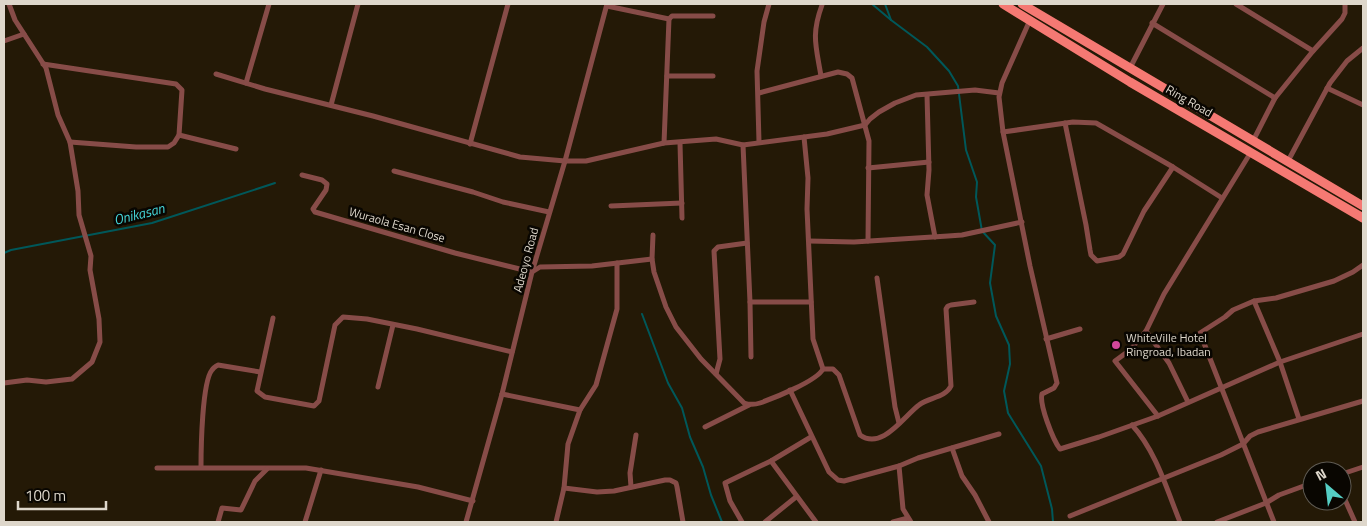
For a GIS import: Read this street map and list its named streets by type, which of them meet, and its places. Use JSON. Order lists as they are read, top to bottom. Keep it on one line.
{"streets":{"main road":["Ring Road"],"street":["Wuraola Esan Close","Adeoyo Road"]},"crossings":[["Wuraola Esan Close","Adeoyo Road"]],"water":["Onikasan"],"places":["WhiteVille Hotel Ringroad, Ibadan"],"scale_bar":"100 m","north":"top left"}
